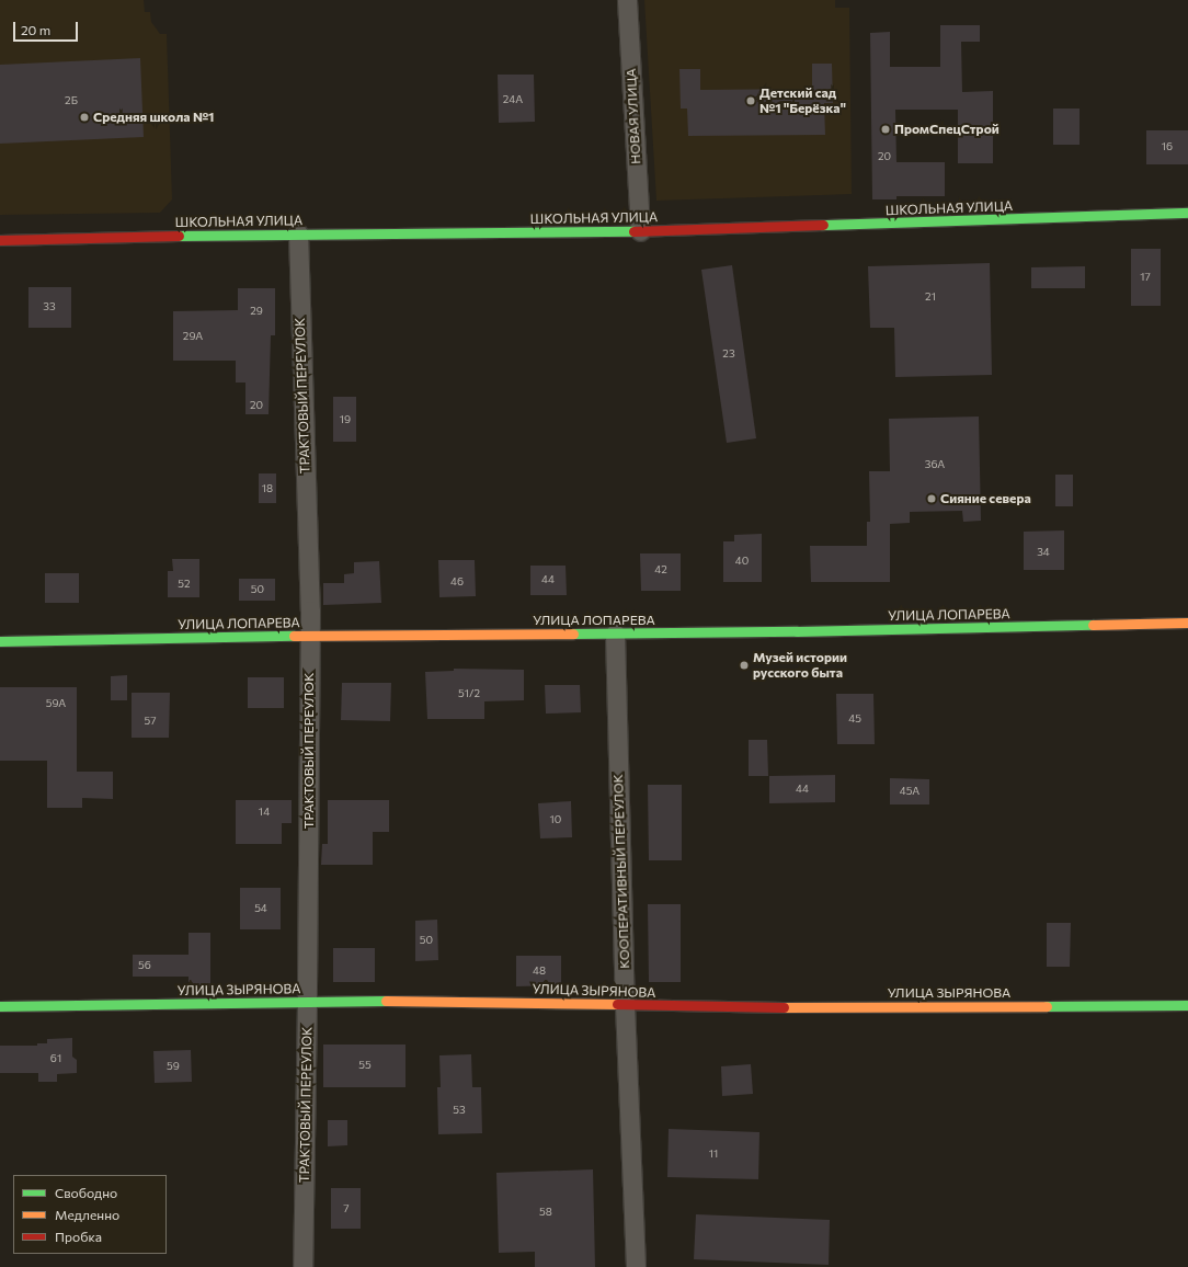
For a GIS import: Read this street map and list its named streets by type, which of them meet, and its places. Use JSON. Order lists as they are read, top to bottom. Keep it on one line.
{"streets":{"street":["НОВАЯ УЛИЦА","ШКОЛЬНАЯ УЛИЦА","ТРАКТОВЫЙ ПЕРЕУЛОК","УЛИЦА ЛОПАРЕВА","КООПЕРАТИВНЫЙ ПЕРЕУЛОК","УЛИЦА ЗЫРЯНОВА"]},"crossings":[["НОВАЯ УЛИЦА","ШКОЛЬНАЯ УЛИЦА"],["ШКОЛЬНАЯ УЛИЦА","ТРАКТОВЫЙ ПЕРЕУЛОК"],["ТРАКТОВЫЙ ПЕРЕУЛОК","УЛИЦА ЛОПАРЕВА"],["ТРАКТОВЫЙ ПЕРЕУЛОК","УЛИЦА ЗЫРЯНОВА"],["УЛИЦА ЛОПАРЕВА","КООПЕРАТИВНЫЙ ПЕРЕУЛОК"],["КООПЕРАТИВНЫЙ ПЕРЕУЛОК","УЛИЦА ЗЫРЯНОВА"]],"places":["Детский сад №1 \"Берёзка\"","Средняя школа №1","ПромСпецСтрой","Сияние севера","Музей истории русского быта"],"house_numbers":["24А","2Б","16","20","17","21","33","29","29А","23","20","19","36А","18","34","40","42","44","46","52","50","51/2","59А","45","57","44","45А","14","10","54","50","56","48","61","55","59","53","11","7","58"],"legend":["Свободно","Медленно","Пробка"],"scale_bar":"20 m"}
